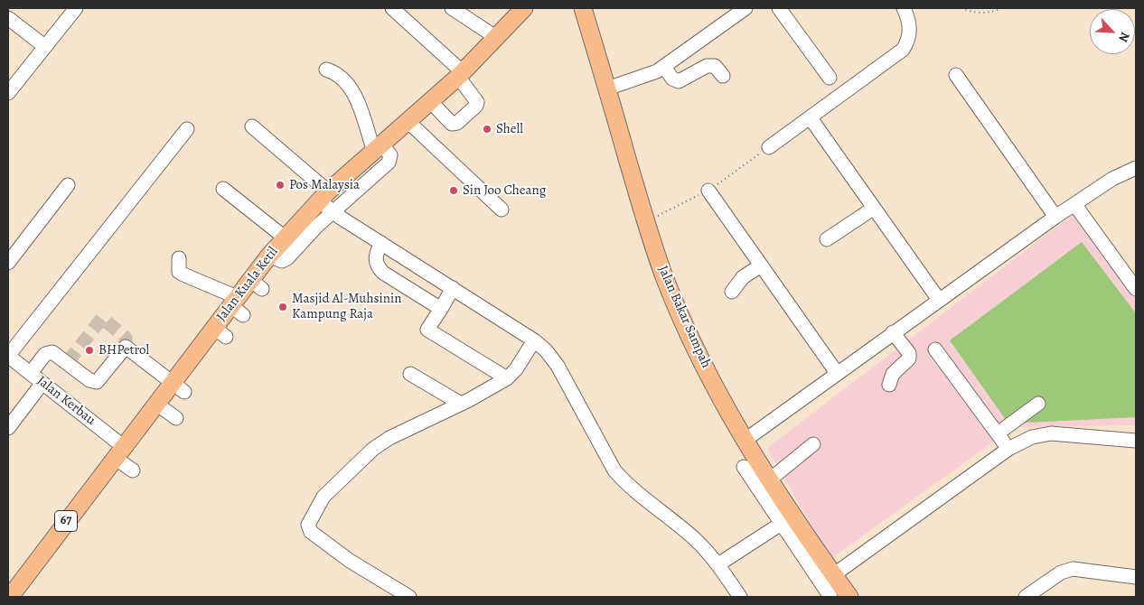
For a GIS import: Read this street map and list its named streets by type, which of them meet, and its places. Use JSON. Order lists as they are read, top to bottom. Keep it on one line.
{"streets":{"main road":["Jalan Kuala Ketil","Jalan Bakar Sampah","67"],"street":["Jalan Kerbau"]},"crossings":[["Jalan Kuala Ketil","Jalan Kerbau"]],"places":["Shell","Pos Malaysia","Sin Joo Cheang","Masjid Al-Muhsinin Kampung Raja","BHPetrol"],"north":"bottom right"}
